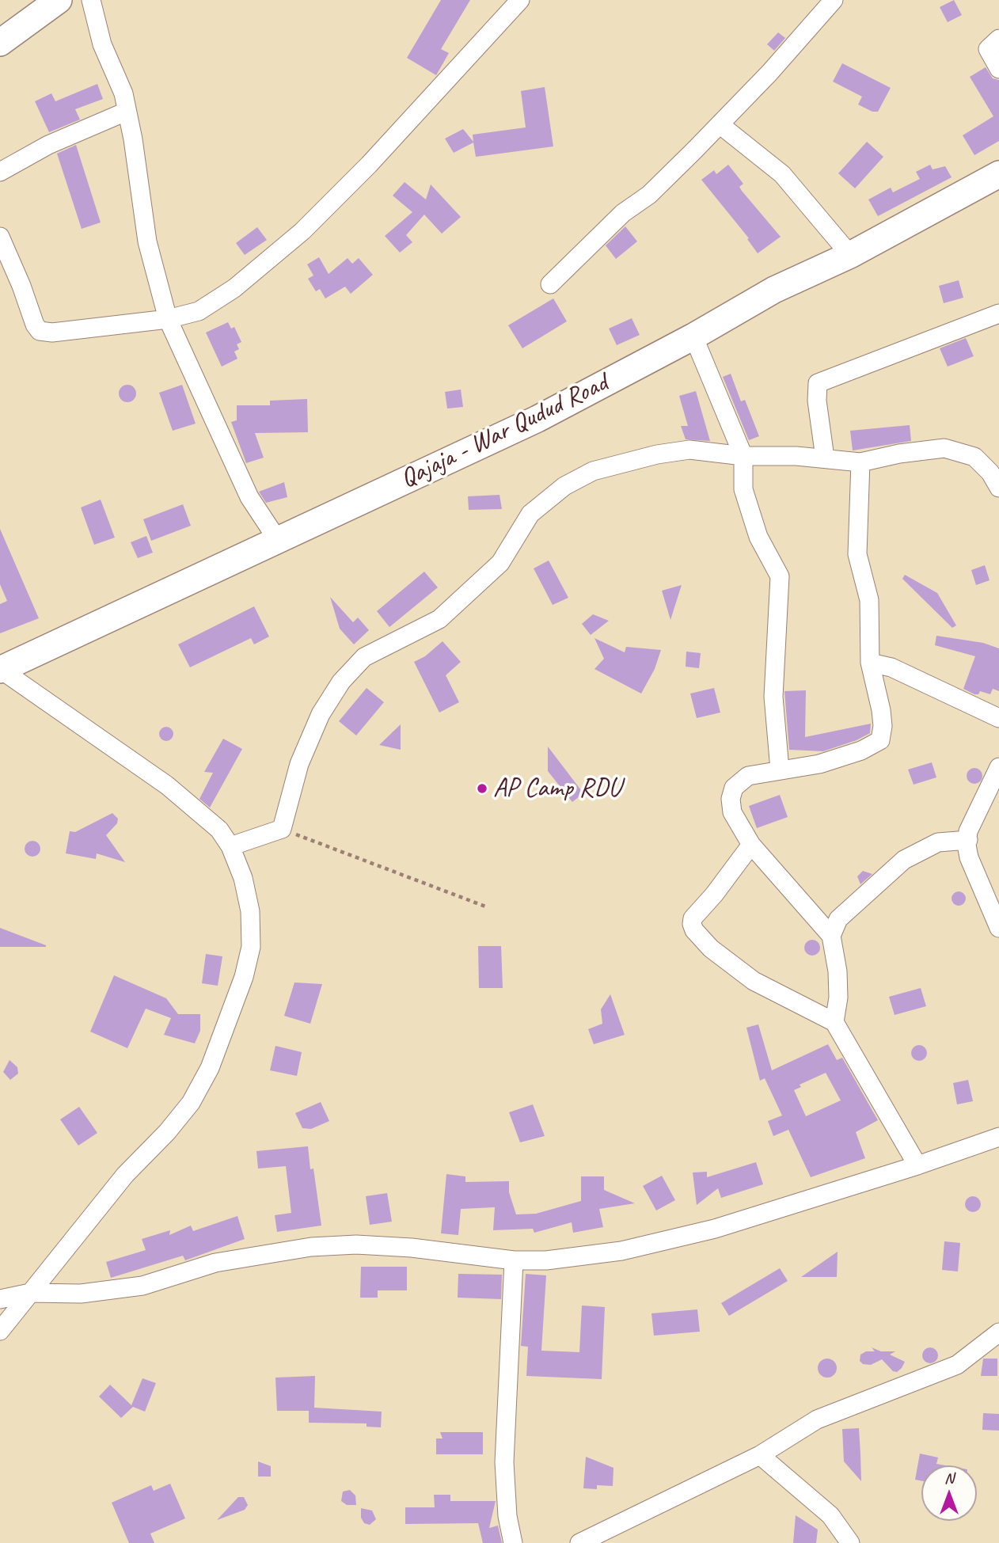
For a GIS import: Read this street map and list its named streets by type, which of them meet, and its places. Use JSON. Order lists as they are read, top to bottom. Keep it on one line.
{"streets":{"street":["Qajaja - War Qudud Road"]},"places":["AP Camp RDU"],"north":"top"}
